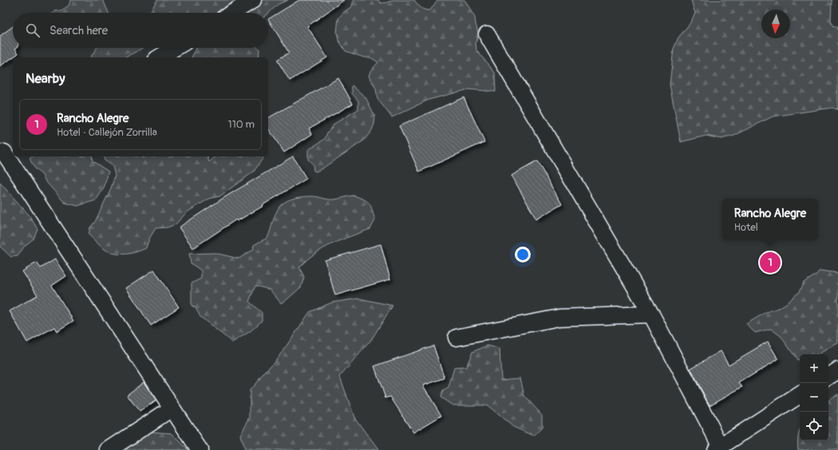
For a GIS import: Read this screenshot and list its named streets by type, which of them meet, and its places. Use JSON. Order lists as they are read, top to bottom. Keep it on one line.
{"north":"bottom","page":{"search":"Search here","heading":"Nearby","list":[{"mark":"1","name":"Rancho Alegre","note":"Hotel · Callejón Zorrilla","value":"110 m"}],"popup":["Rancho Alegre","Hotel"],"pins":"1","map_buttons":["+","−"]}}
